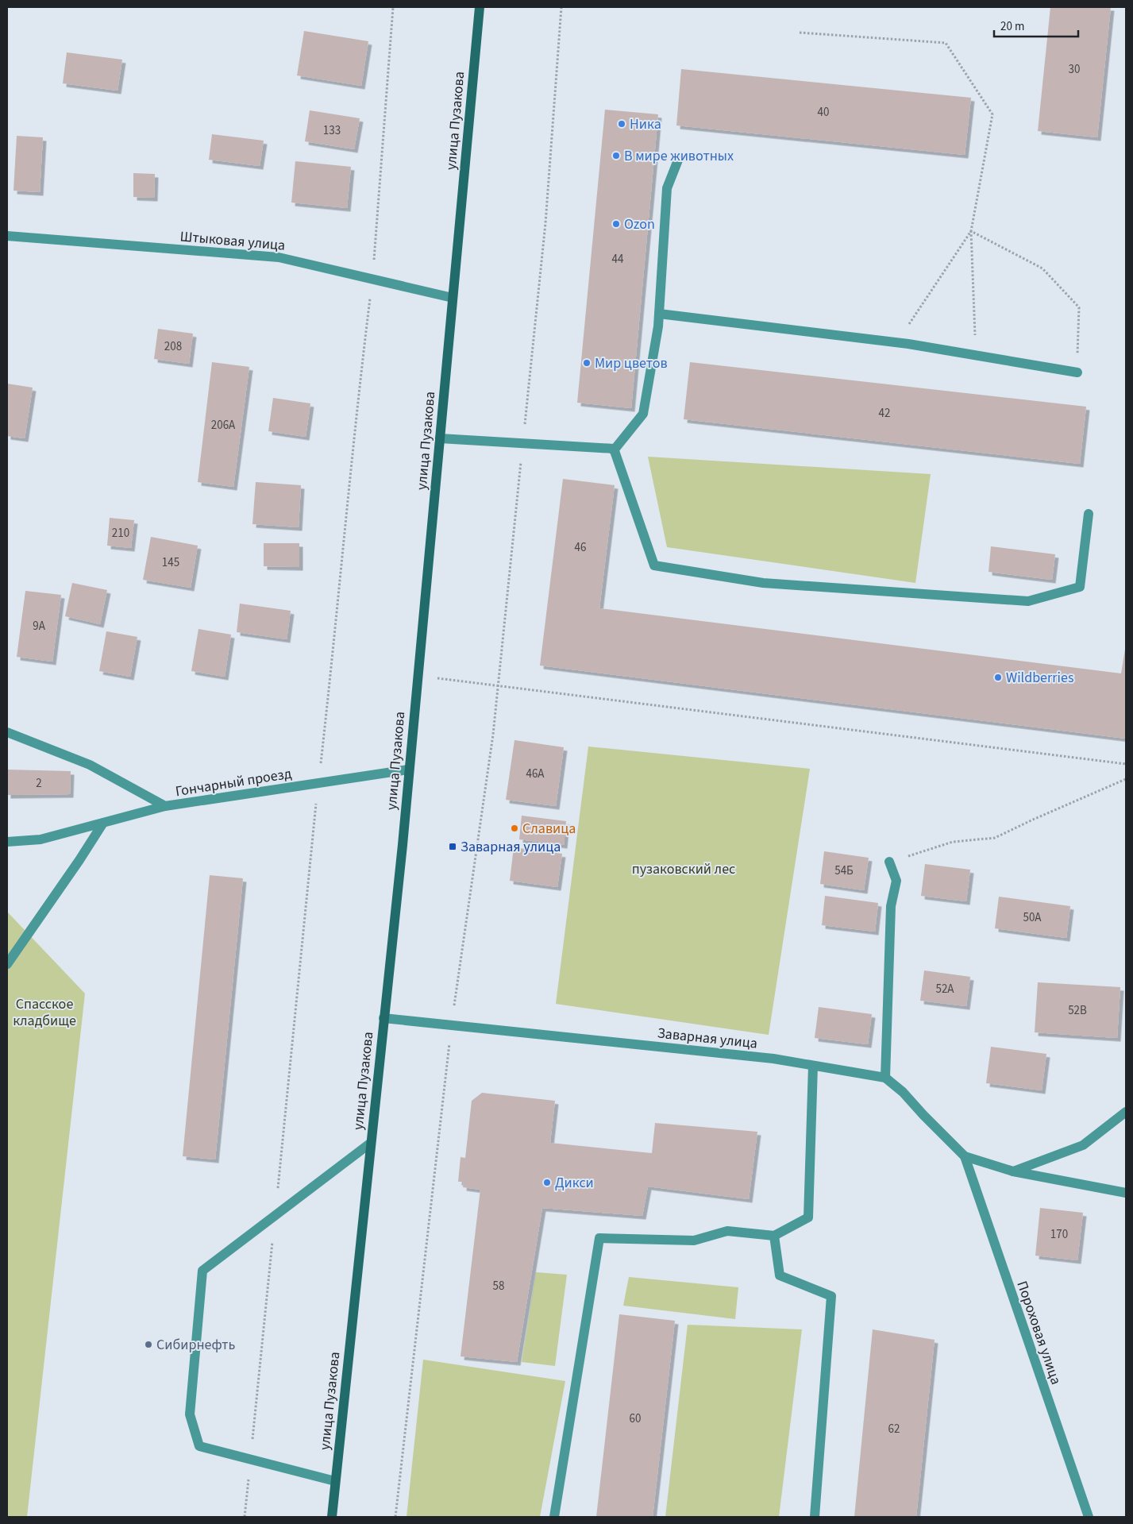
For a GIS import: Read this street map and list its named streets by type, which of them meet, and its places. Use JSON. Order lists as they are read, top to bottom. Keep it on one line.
{"streets":{"street":["улица Пузакова","Штыковая улица","Гончарный проезд","Заварная улица","Пороховая улица"]},"crossings":[["улица Пузакова","Штыковая улица"],["улица Пузакова","Гончарный проезд"],["улица Пузакова","Заварная улица"],["Заварная улица","Пороховая улица"]],"parks":["пузаковский лес","Спасское кладбище"],"places":{"other":["Ника","В мире животных","Ozon","Мир цветов","Wildberries","Славица","Дикси","Сибирнефть"],"transit":["Заварная улица"]},"house_numbers":["30","40","133","44","208","42","206А","210","46","145","9А","46А","2","54Б","50А","52А","52В","170","58","60","62"],"scale_bar":"20 m"}
